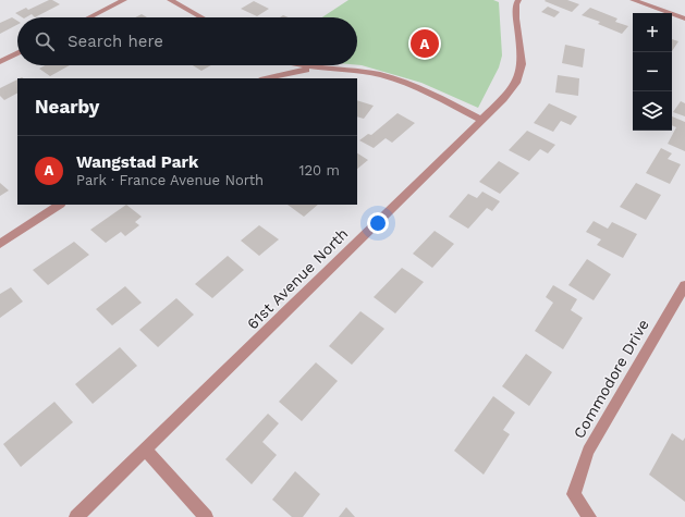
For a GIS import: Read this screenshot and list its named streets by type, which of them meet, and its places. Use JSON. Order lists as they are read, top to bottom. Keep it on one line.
{"streets":{"street":["61st Avenue North","Commodore Drive"]},"page":{"map_buttons":["+","−"],"search":"Search here","pins":"A","heading":"Nearby","list":[{"mark":"A","name":"Wangstad Park","note":"Park · France Avenue North","value":"120 m"}]}}
